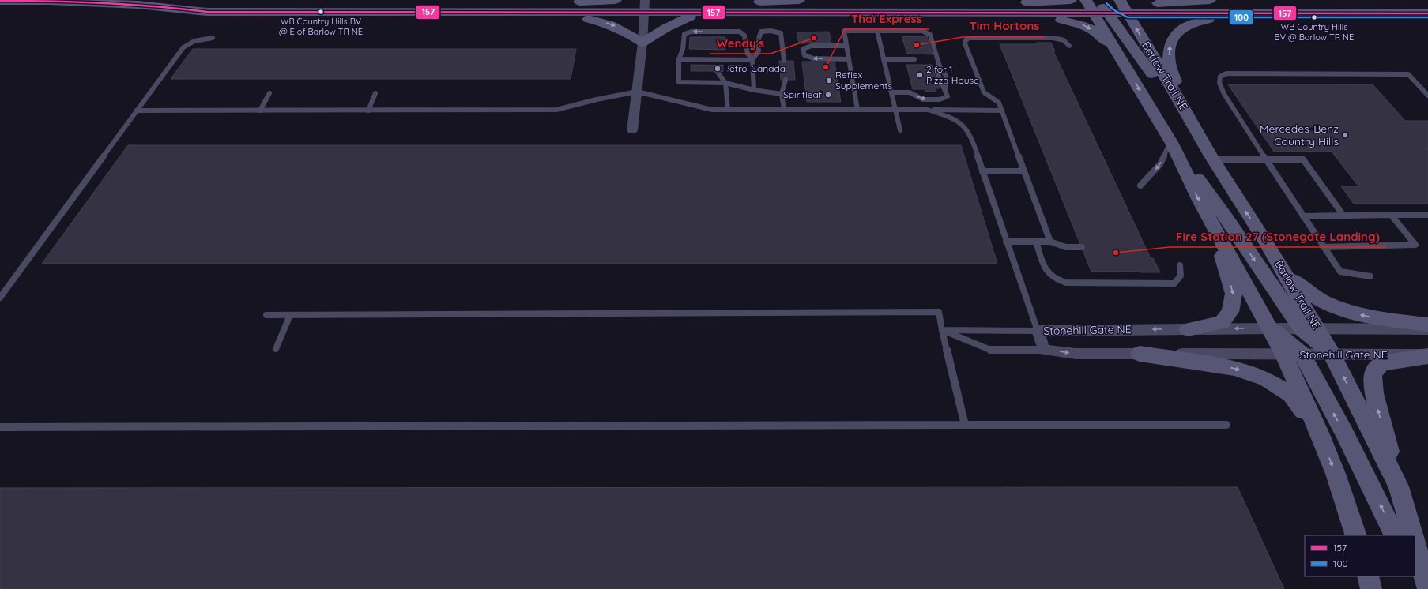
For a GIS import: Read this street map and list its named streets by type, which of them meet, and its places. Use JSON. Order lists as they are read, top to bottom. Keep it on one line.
{"streets":{"main road":["Barlow Trail NE"],"street":["Stonehill Gate NE"]},"crossings":[["Barlow Trail NE","Stonehill Gate NE"]],"places":["WB Country Hills BV @ E of Barlow TR NE","WB Country Hills BV @ Barlow TR NE","Wendy's","Tim Hortons","Thaï Express","Petro-Canada","2 for 1 Pizza House","Reflex Supplements","Spiritleaf","Mercedes-Benz Country Hills","Fire Station 27 (Stonegate Landing)"],"lines":["transit line 157","transit line 100"],"legend":["157","100"]}
